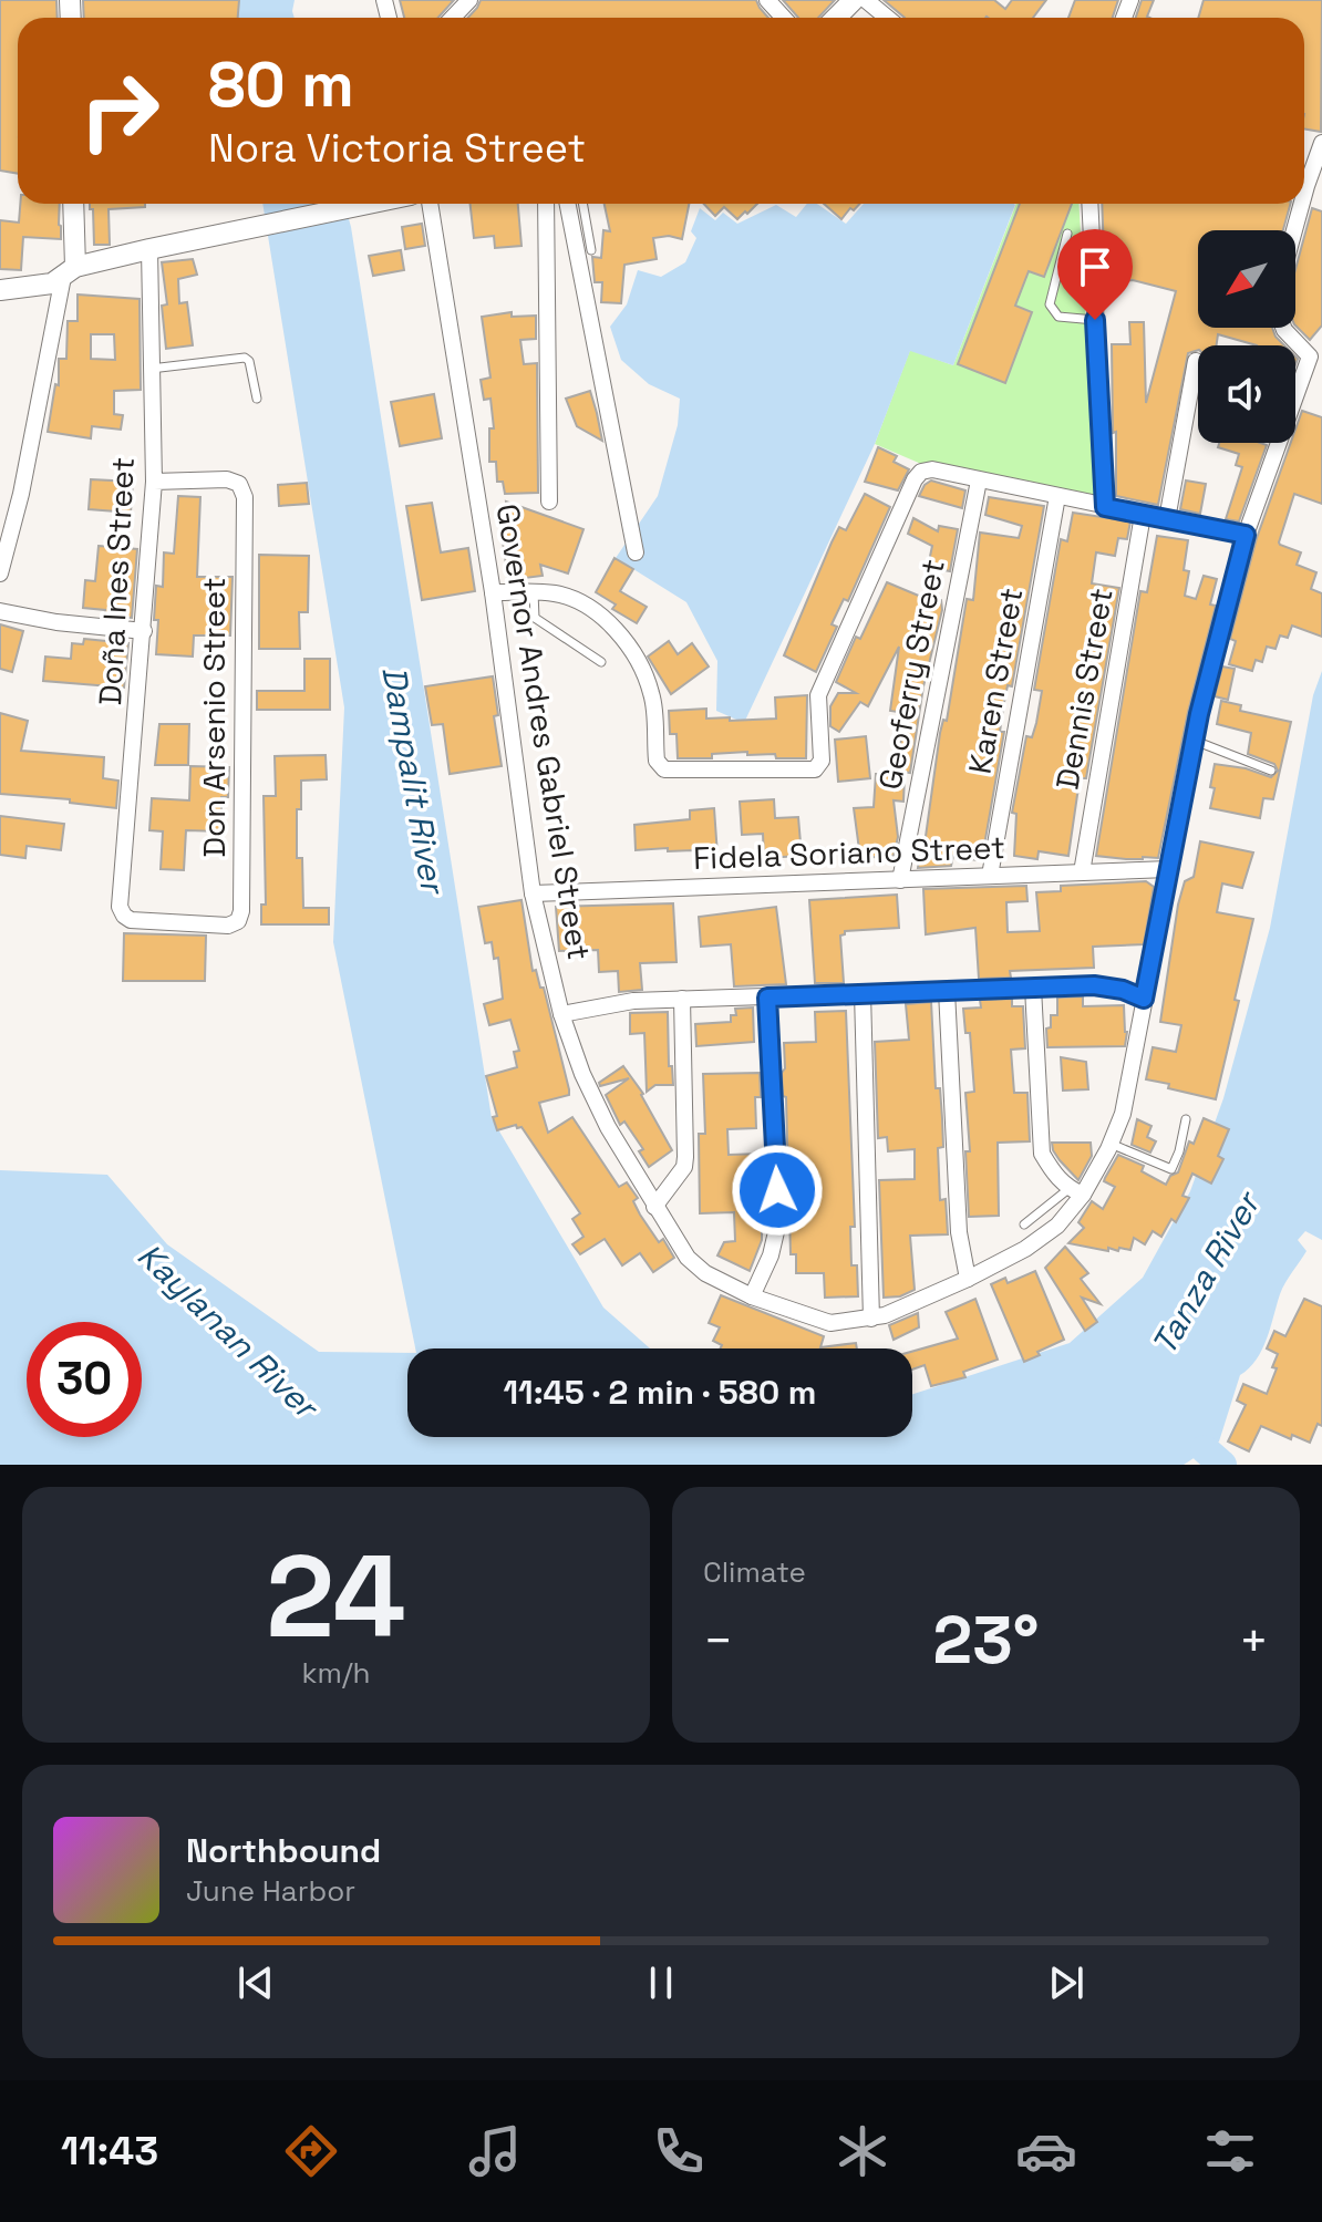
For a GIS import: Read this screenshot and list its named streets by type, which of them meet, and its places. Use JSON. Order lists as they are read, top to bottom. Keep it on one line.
{"streets":{"street":["Doña Ines Street","Geoferry Street","Karen Street","Dennis Street","Don Arsenio Street","Governor Andres Gabriel Street","Fidela Soriano Street"]},"crossings":[["Doña Ines Street","Don Arsenio Street"],["Geoferry Street","Fidela Soriano Street"],["Karen Street","Fidela Soriano Street"],["Dennis Street","Fidela Soriano Street"],["Governor Andres Gabriel Street","Fidela Soriano Street"]],"water":["Dampalit River","Tanza River","Kaylanan River"],"north":"bottom left","page":{"turn":["80 m","Nora Victoria Street"],"limit":"30","trip":"11:45 · 2 min · 580 m","tile":[["24","km/h"],"Climate"],"heat":["−","23°","+"],"song":["Northbound","June Harbor"],"tabs":"11:43"}}
